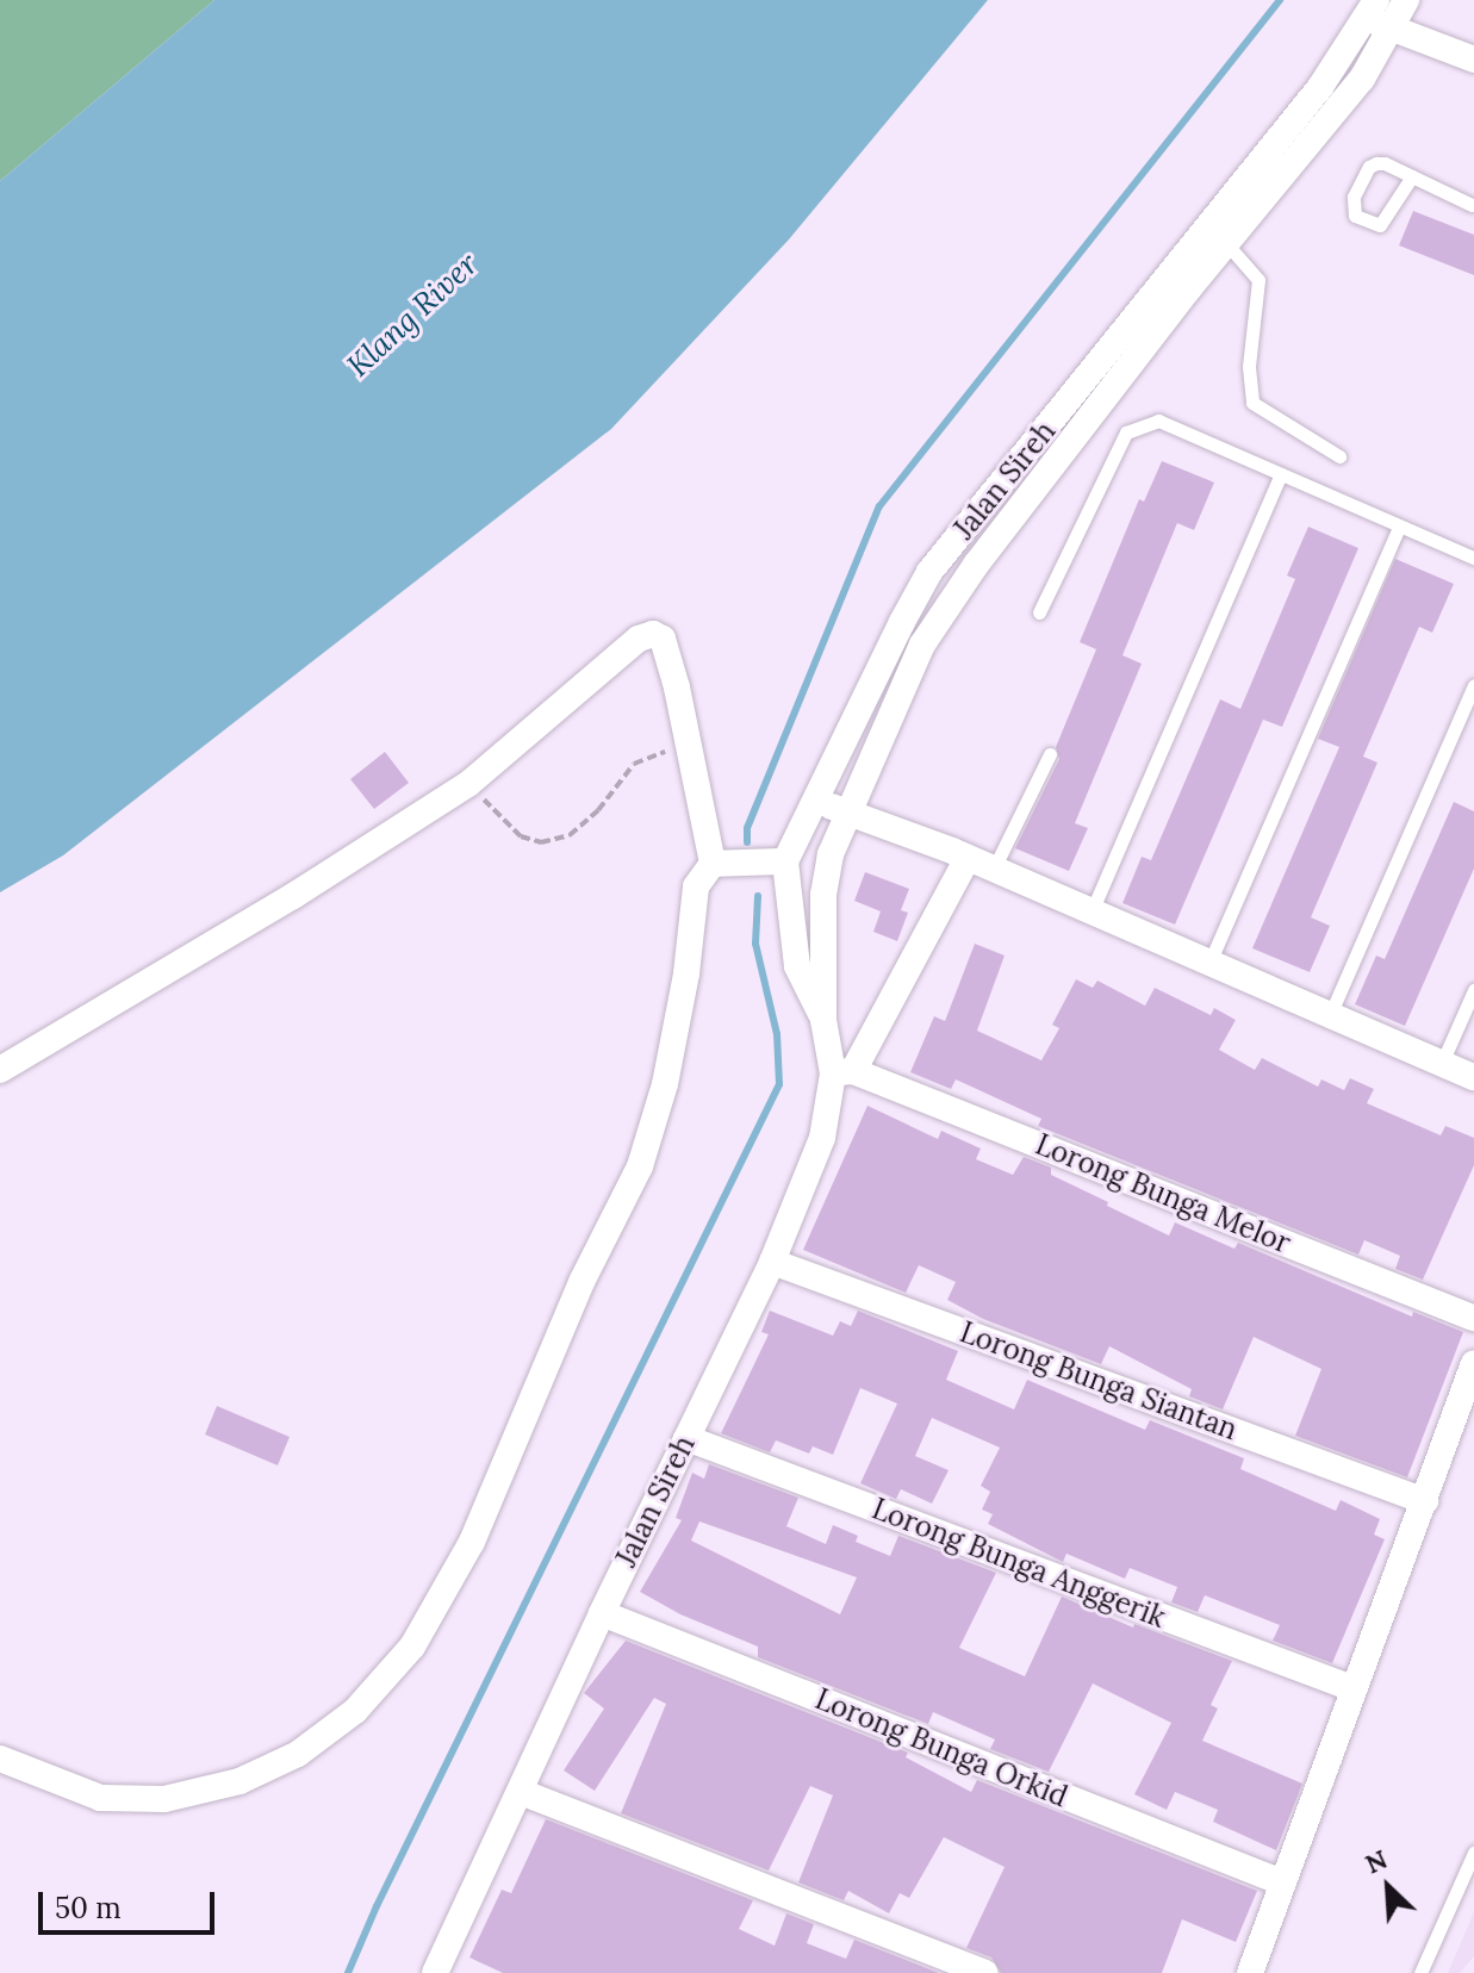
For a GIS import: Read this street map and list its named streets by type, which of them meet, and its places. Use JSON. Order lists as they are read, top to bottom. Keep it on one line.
{"streets":{"street":["Jalan Sireh","Lorong Bunga Melor","Lorong Bunga Siantan","Lorong Bunga Anggerik","Lorong Bunga Orkid"]},"crossings":[["Jalan Sireh","Lorong Bunga Melor"],["Jalan Sireh","Lorong Bunga Siantan"],["Jalan Sireh","Lorong Bunga Anggerik"],["Jalan Sireh","Lorong Bunga Orkid"]],"water":["Klang River"],"scale_bar":"50 m","north":"top left"}
